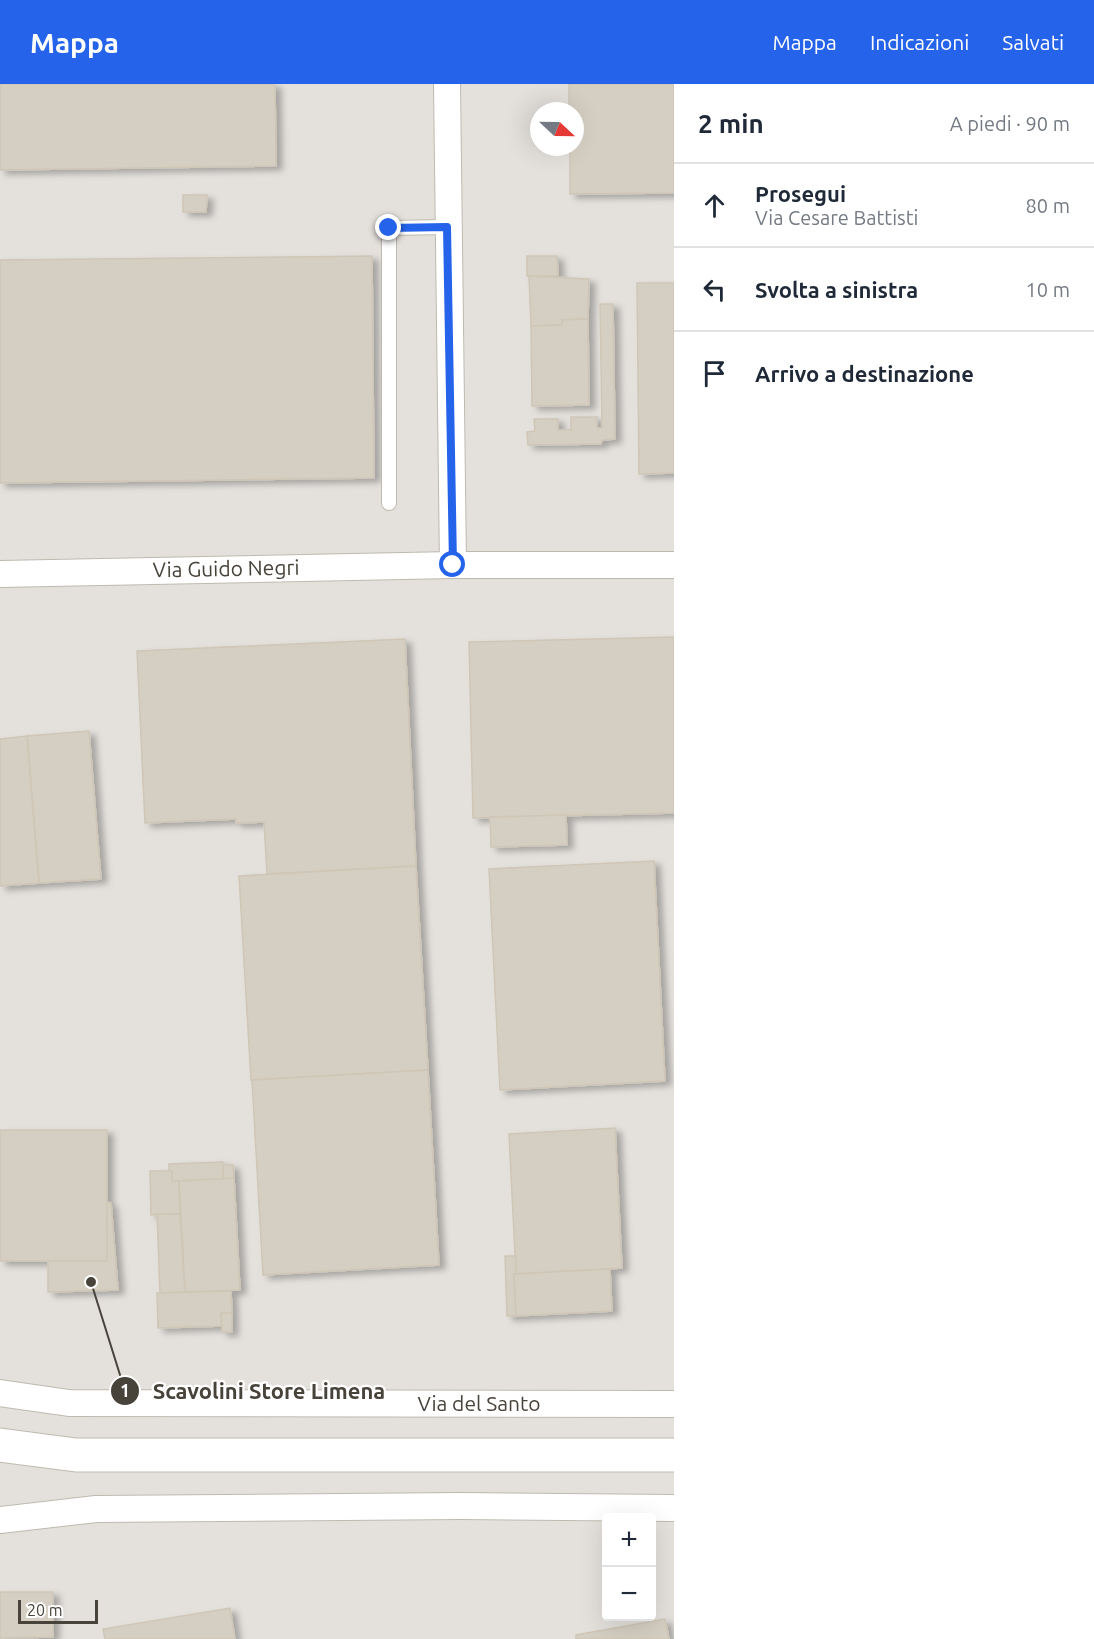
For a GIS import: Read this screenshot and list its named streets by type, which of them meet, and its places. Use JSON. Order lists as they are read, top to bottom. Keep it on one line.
{"streets":{"street":["Via Guido Negri","Via del Santo"]},"places":["Scavolini Store Limena"],"scale_bar":"20 m","north":"right","page":{"header":"Mappa","nav":["Mappa","Indicazioni","Salvati"],"heading":["2 min","A piedi · 90 m"],"list":[["Prosegui","Via Cesare Battisti","80 m"],["Svolta a sinistra","10 m"],"Arrivo a destinazione"],"map_buttons":["+","−"],"scale":"20 m"}}
